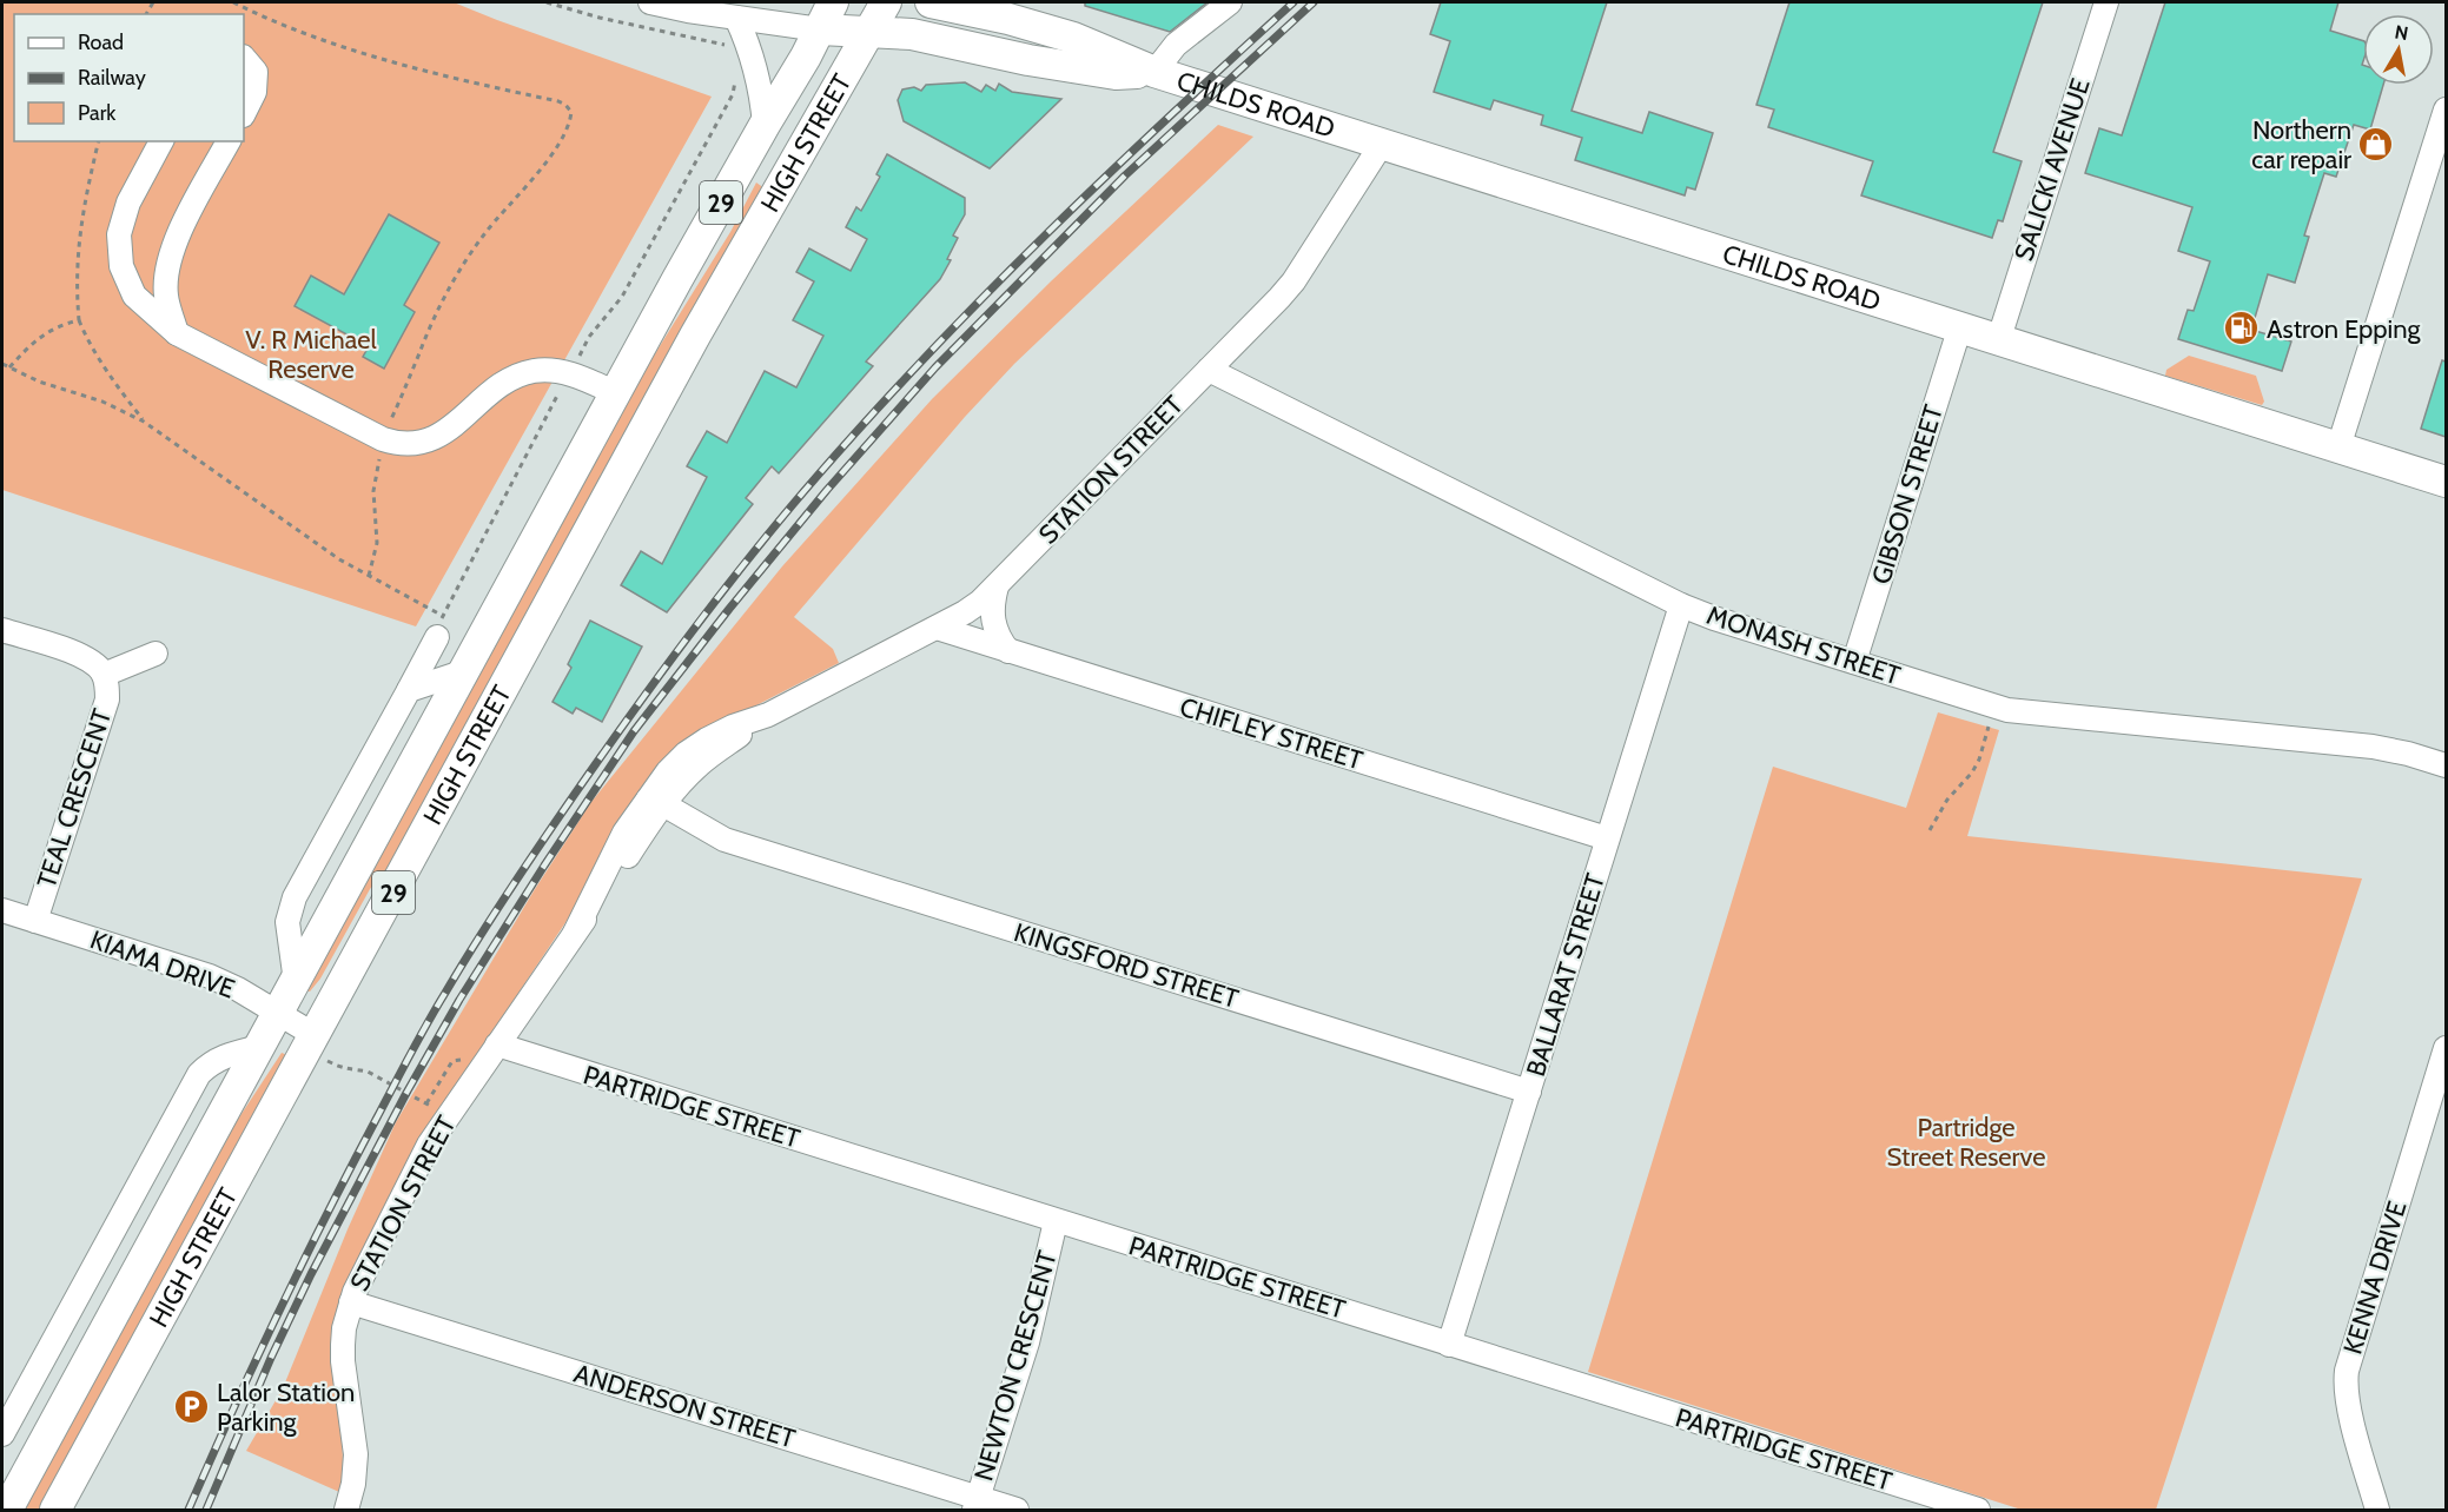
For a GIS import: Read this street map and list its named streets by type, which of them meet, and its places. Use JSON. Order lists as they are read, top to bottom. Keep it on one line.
{"streets":{"main road":["CHILDS ROAD","HIGH STREET","29"],"street":["SALICKI AVENUE","STATION STREET","GIBSON STREET","MONASH STREET","CHIFLEY STREET","TEAL CRESCENT","KIAMA DRIVE","KINGSFORD STREET","BALLARAT STREET","PARTRIDGE STREET","KENNA DRIVE","NEWTON CRESCENT","ANDERSON STREET"]},"crossings":[["CHILDS ROAD","HIGH STREET"],["CHILDS ROAD","SALICKI AVENUE"],["CHILDS ROAD","STATION STREET"],["CHILDS ROAD","GIBSON STREET"],["HIGH STREET","KIAMA DRIVE"],["STATION STREET","MONASH STREET"],["STATION STREET","CHIFLEY STREET"],["STATION STREET","KINGSFORD STREET"],["STATION STREET","PARTRIDGE STREET"],["STATION STREET","ANDERSON STREET"],["GIBSON STREET","MONASH STREET"],["MONASH STREET","BALLARAT STREET"],["CHIFLEY STREET","BALLARAT STREET"],["TEAL CRESCENT","KIAMA DRIVE"],["KINGSFORD STREET","BALLARAT STREET"],["BALLARAT STREET","PARTRIDGE STREET"],["PARTRIDGE STREET","NEWTON CRESCENT"],["NEWTON CRESCENT","ANDERSON STREET"]],"parks":["V. R Michael Reserve","Partridge Street Reserve"],"places":{"shop":["Northern car repair"],"fuel station":["Astron Epping"],"parking":["Lalor Station Parking"]},"legend":["Road","Railway","Park"],"north":"top"}
